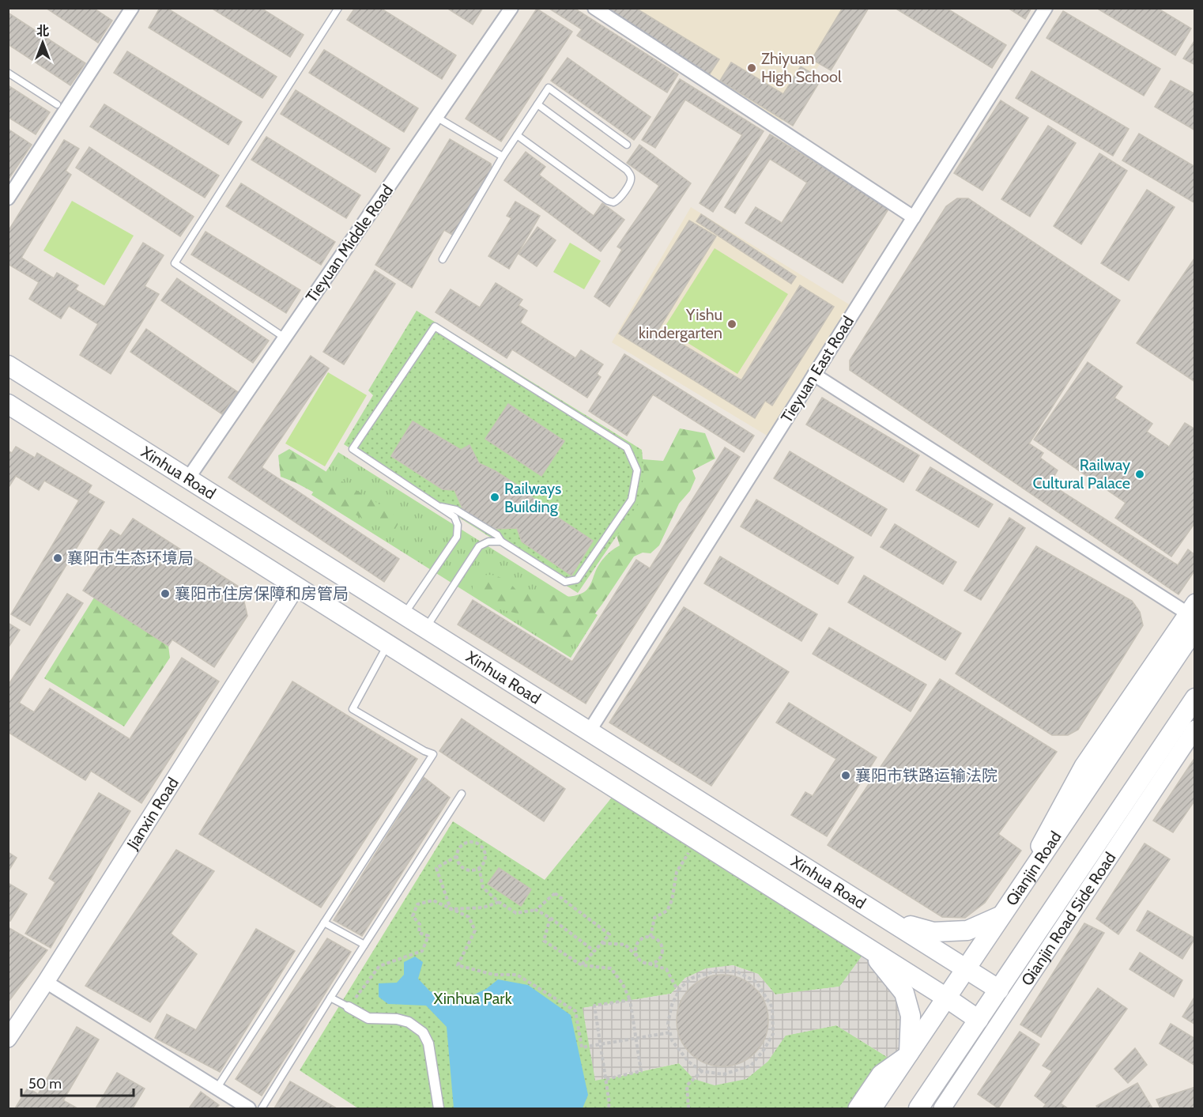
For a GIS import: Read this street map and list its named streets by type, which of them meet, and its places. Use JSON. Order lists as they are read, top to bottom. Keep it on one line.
{"streets":{"main road":["Xinhua Road","Qianjin Road"],"street":["Tieyuan Middle Road","Tieyuan East Road","Jianxin Road","Qianjin Road Side Road"]},"crossings":[["Tieyuan Middle Road","Xinhua Road"],["Tieyuan East Road","Xinhua Road"],["Xinhua Road","Qianjin Road"]],"parks":["Xinhua Park"],"places":["Zhiyuan High School","Yishu kindergarten","Railway Cultural Palace","Railways Building","襄阳市生态环境局","襄阳市住房保障和房管局","襄阳市铁路运输法院"],"scale_bar":"50 m","north":"top"}
